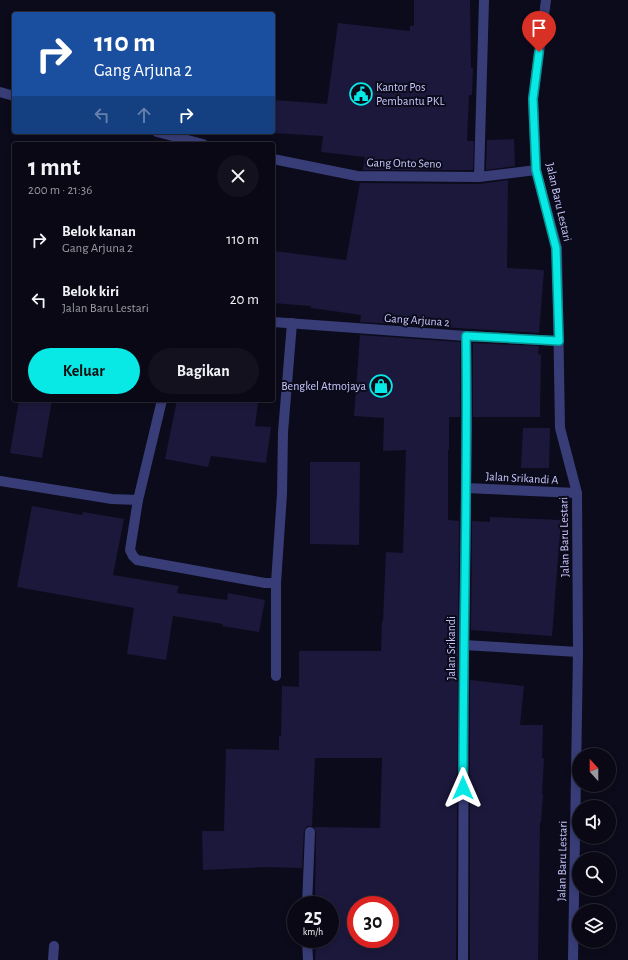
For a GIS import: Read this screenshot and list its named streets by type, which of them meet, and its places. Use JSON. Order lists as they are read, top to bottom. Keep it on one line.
{"streets":{"street":["Gang Onto Seno","Jalan Baru Lestari","Gang Arjuna 2","Jalan Srikandi A","Jalan Srikandi"]},"crossings":[["Gang Onto Seno","Jalan Baru Lestari"],["Jalan Baru Lestari","Gang Arjuna 2"],["Jalan Baru Lestari","Jalan Srikandi A"],["Gang Arjuna 2","Jalan Srikandi"],["Jalan Srikandi A","Jalan Srikandi"]],"places":{"public building":["Kantor Pos Pembantu PKL"],"shop":["Bengkel Atmojaya"]},"north":"top","page":{"turn":["110 m","Gang Arjuna 2"],"heading":["1 mnt","200 m · 21:36"],"list":[{"name":"Belok kanan","note":"Gang Arjuna 2","value":"110 m"},{"name":"Belok kiri","note":"Jalan Baru Lestari","value":"20 m"}],"buttons":["Keluar","Bagikan"],"speed":"25 km/h","limit":"30"}}
